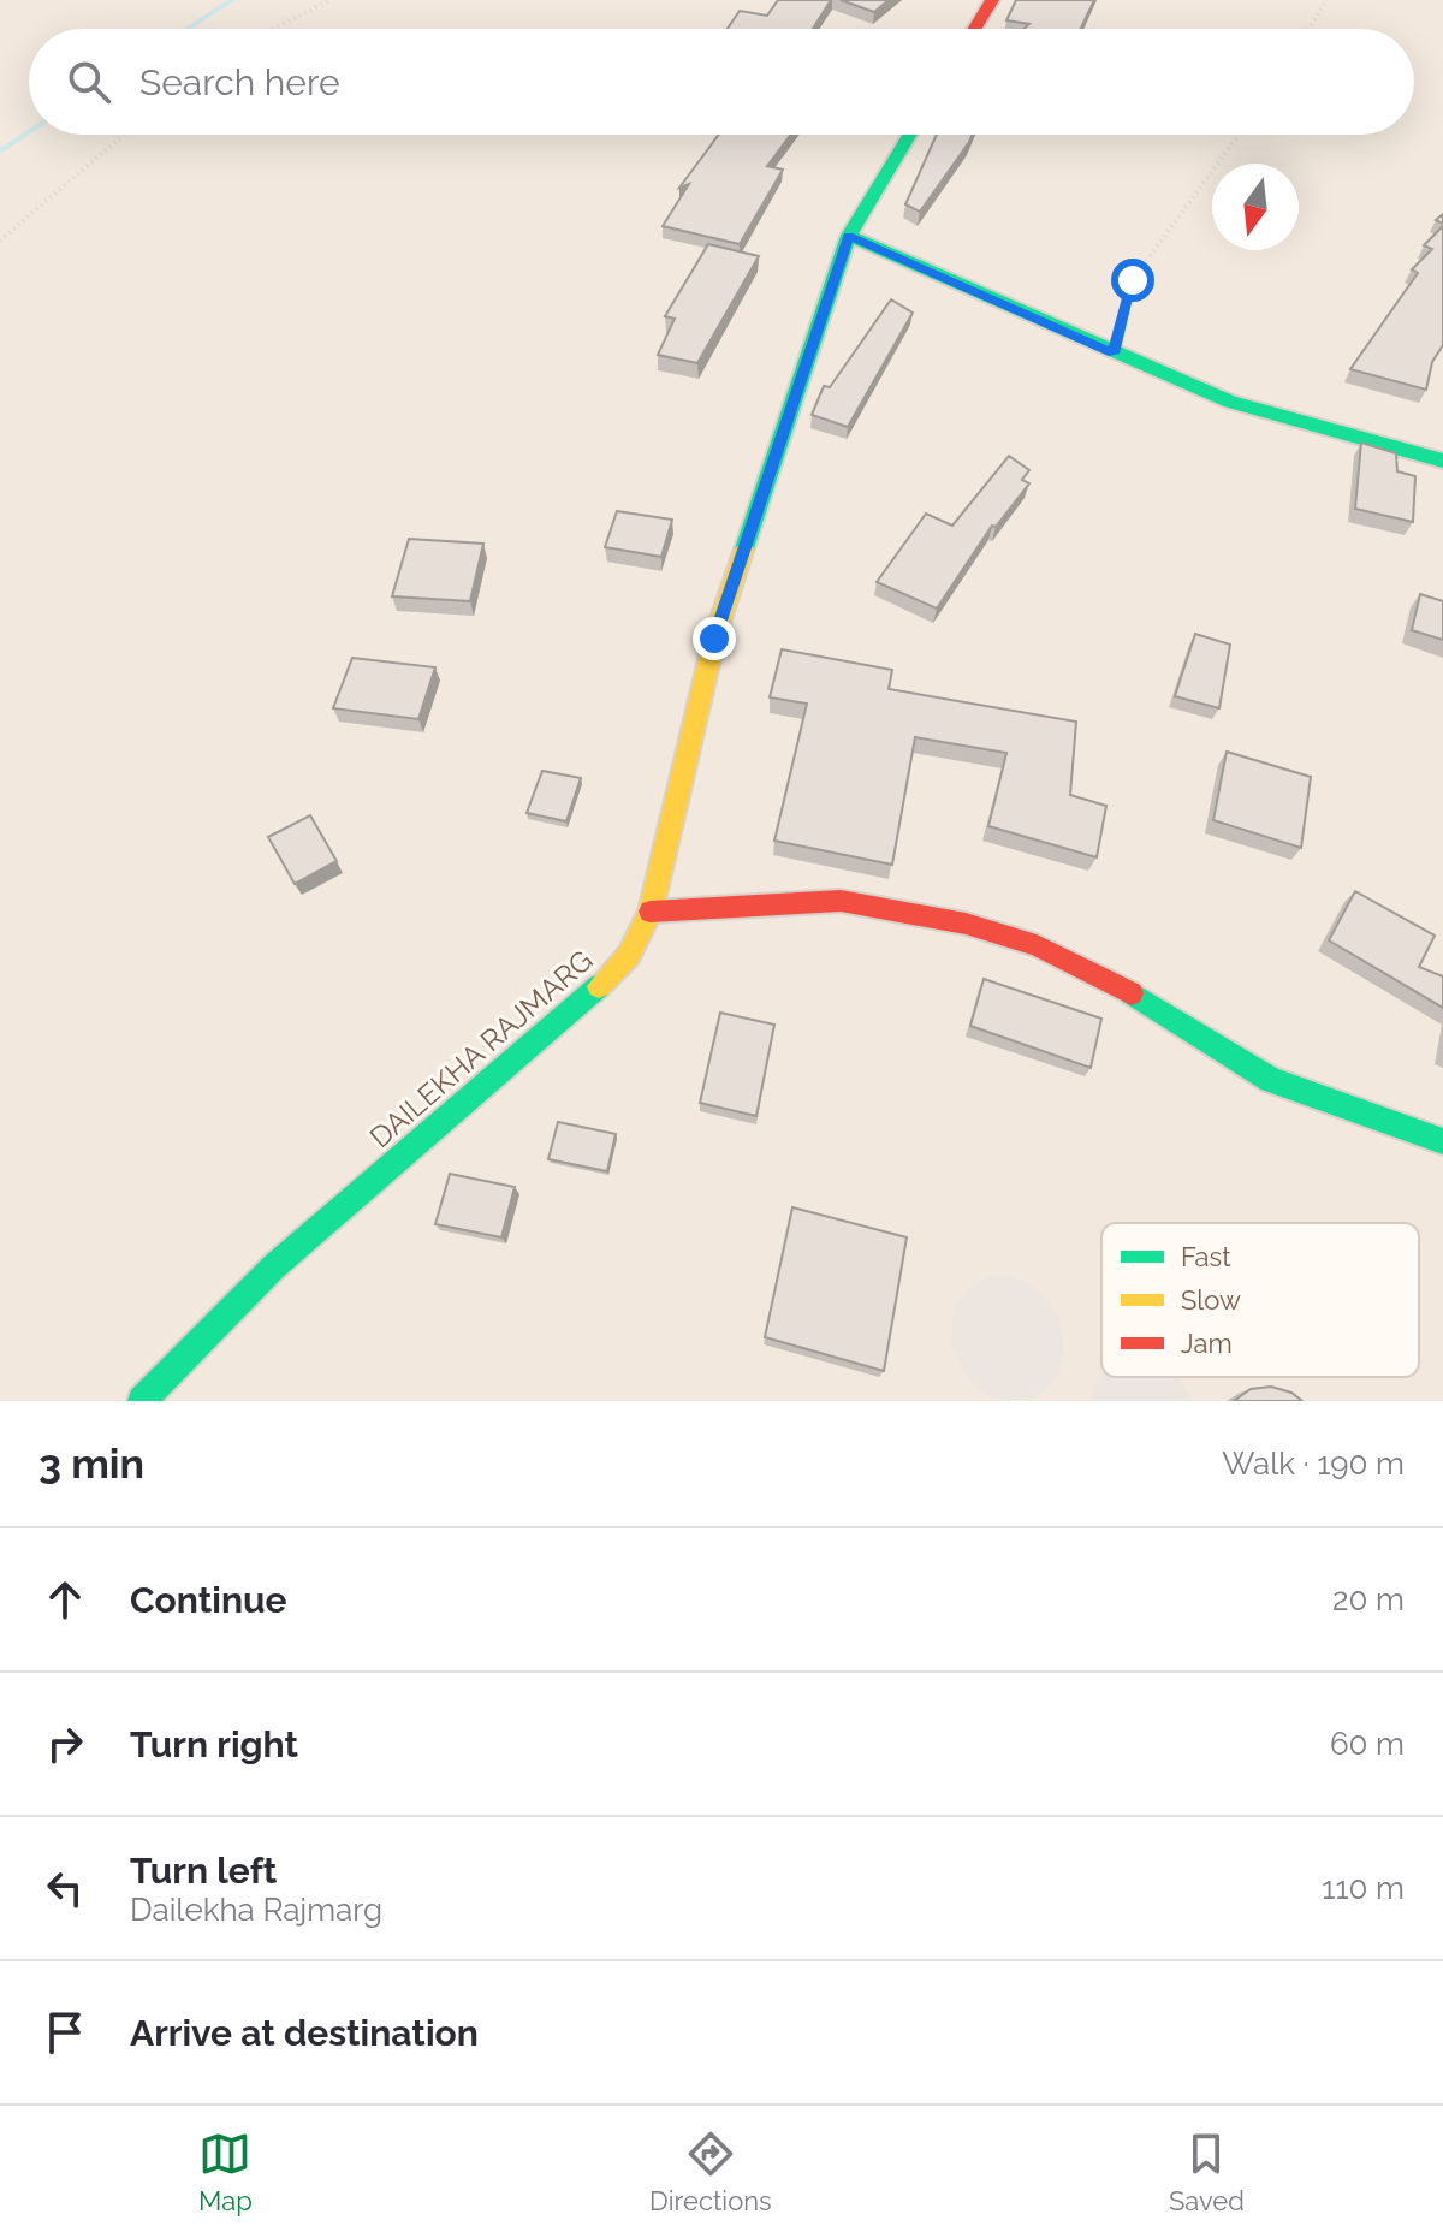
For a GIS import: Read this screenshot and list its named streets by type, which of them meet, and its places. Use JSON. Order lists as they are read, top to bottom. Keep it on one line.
{"streets":{"main road":["DAILEKHA RAJMARG"]},"legend":["Fast","Slow","Jam"],"north":"bottom","page":{"search":"Search here","heading":["3 min","Walk · 190 m"],"list":[["Continue","20 m"],["Turn right","60 m"],["Turn left","Dailekha Rajmarg","110 m"],"Arrive at destination"],"nav":["Map","Directions","Saved"]}}
